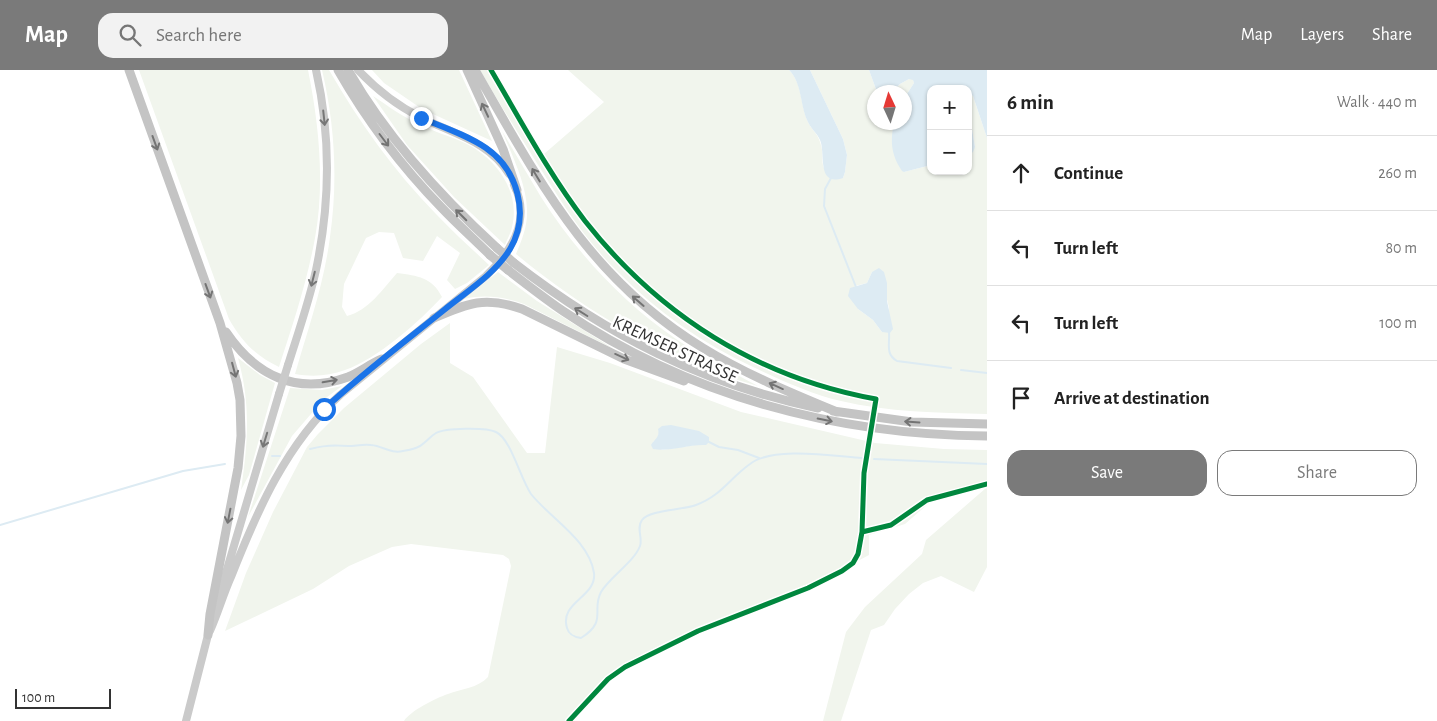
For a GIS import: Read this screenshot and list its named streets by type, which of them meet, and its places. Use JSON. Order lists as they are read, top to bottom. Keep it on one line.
{"streets":{"highway":["KREMSER STRASSE"]},"scale_bar":"100 m","north":"top","page":{"header":"Map","search":"Search here","nav":["Map","Layers","Share"],"heading":["6 min","Walk · 440 m"],"map_buttons":["+","−"],"list":[["Continue","260 m"],["Turn left","80 m"],["Turn left","100 m"],"Arrive at destination"],"buttons":["Save","Share"],"scale":"100 m"}}
